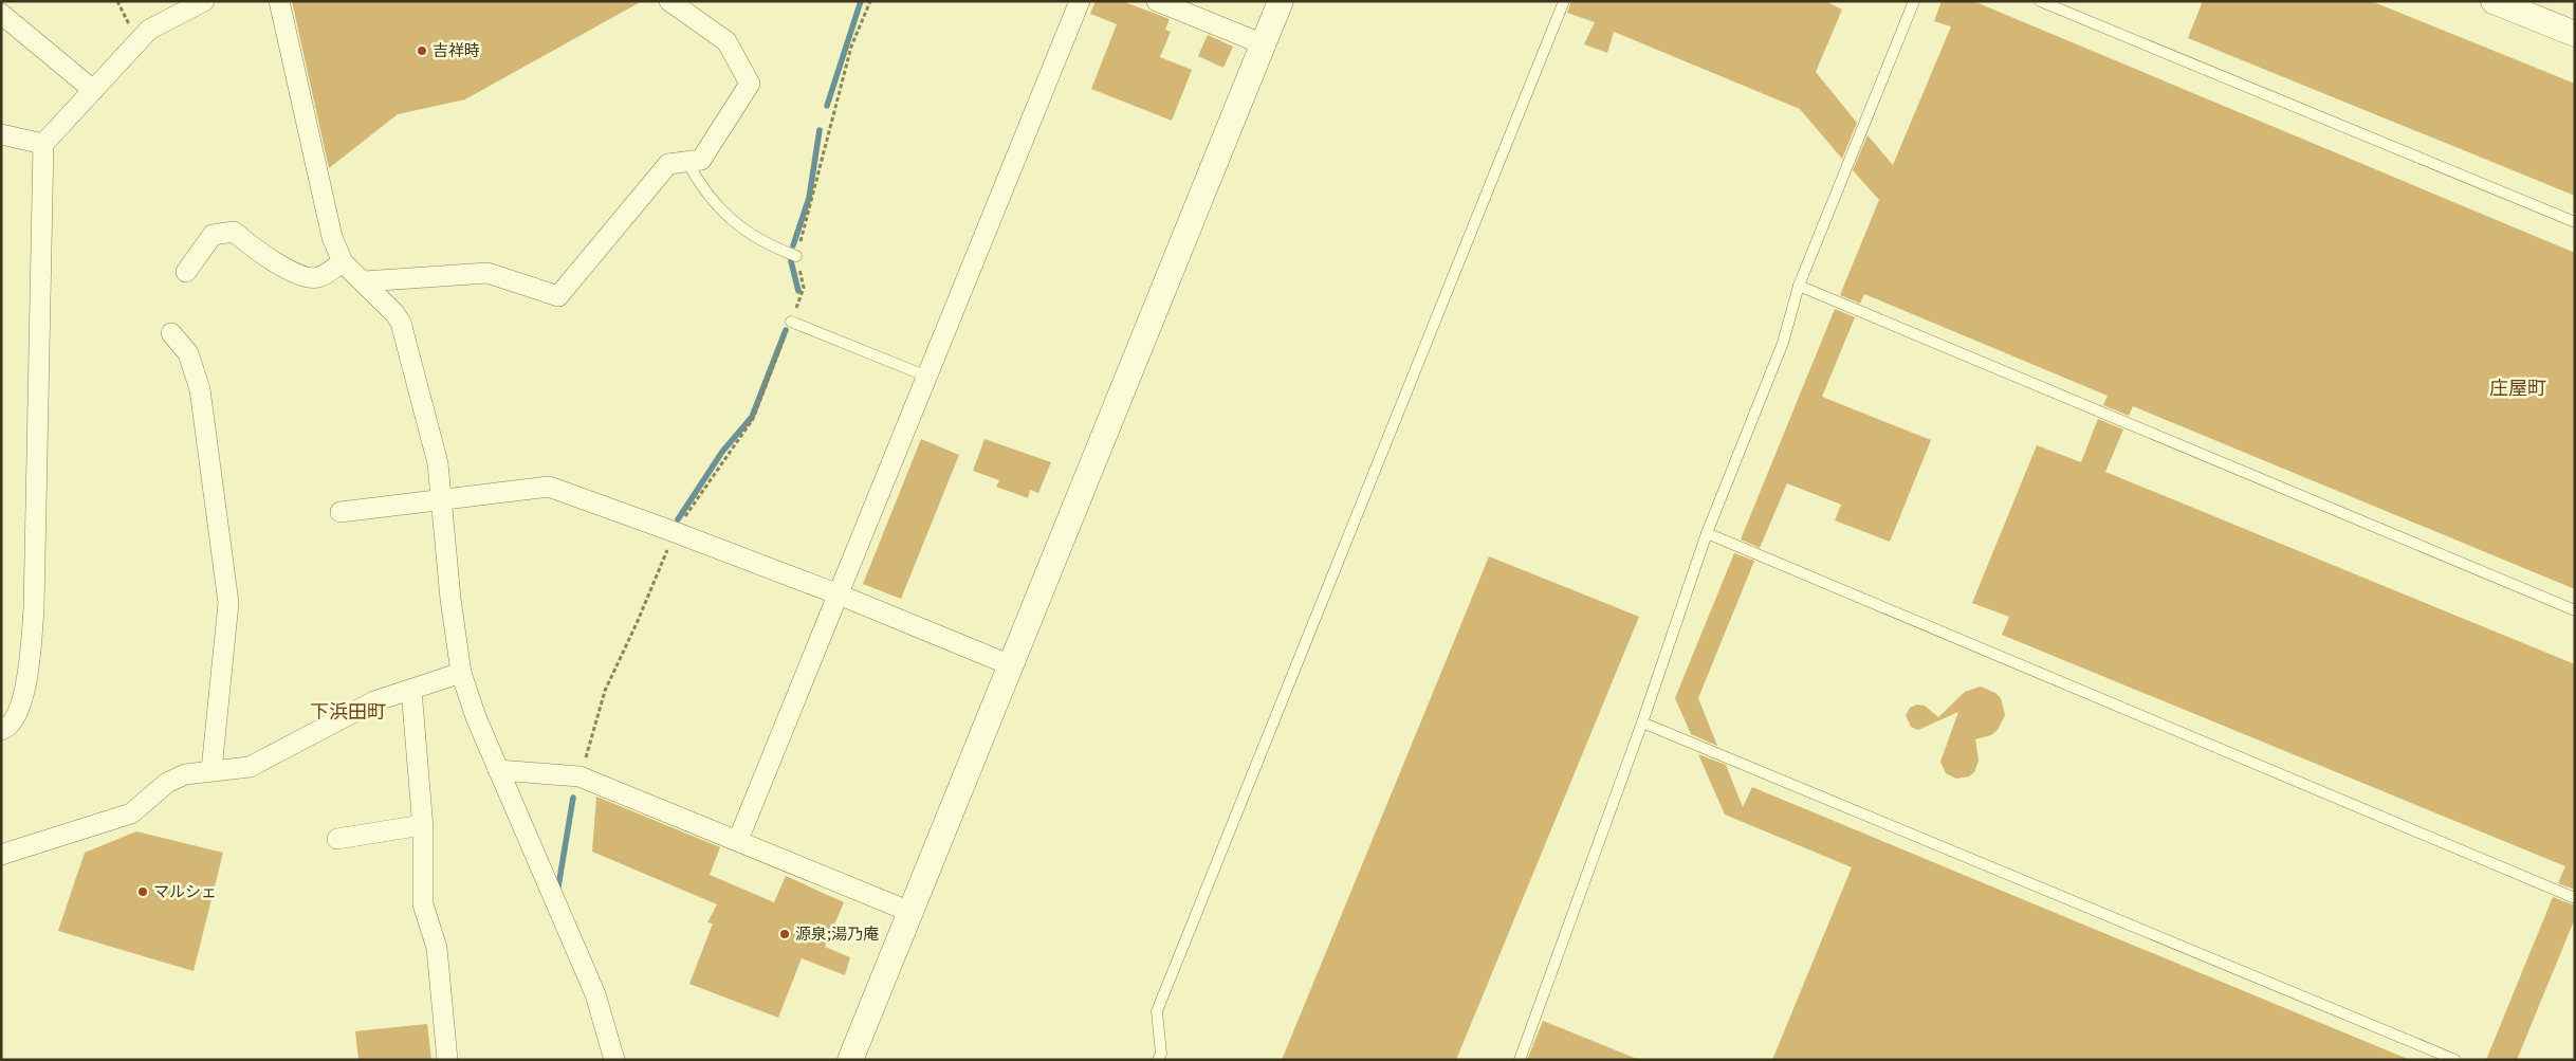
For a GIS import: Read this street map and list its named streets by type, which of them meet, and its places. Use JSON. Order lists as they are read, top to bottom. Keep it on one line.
{"districts":["庄屋町","下浜田町"],"places":["吉祥時","マルシェ","源泉;湯乃庵"]}
